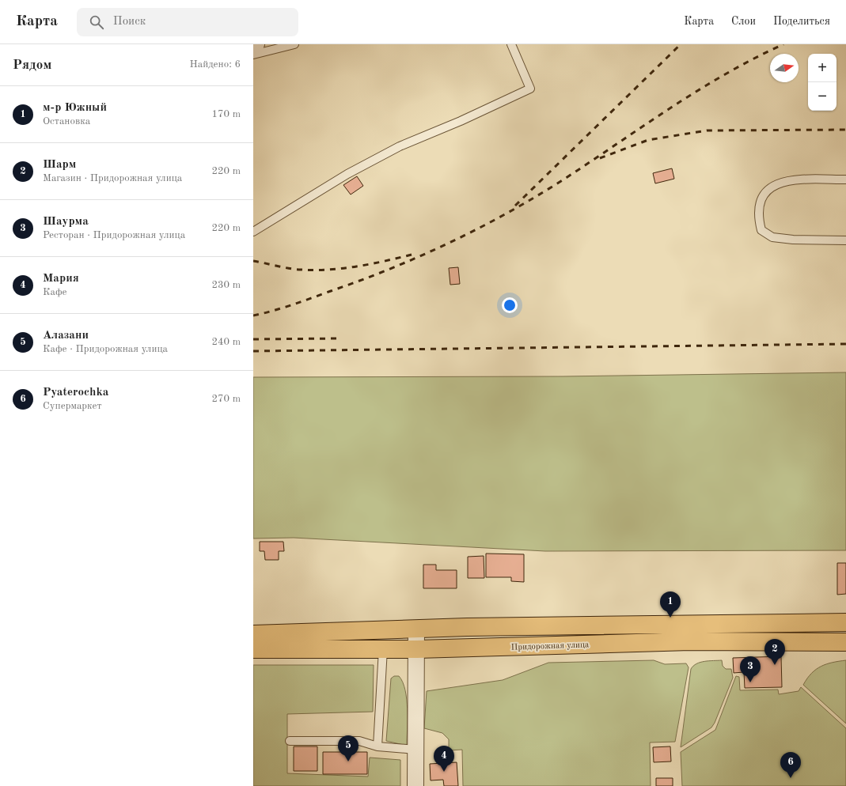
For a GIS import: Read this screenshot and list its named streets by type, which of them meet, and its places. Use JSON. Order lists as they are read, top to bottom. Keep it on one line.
{"streets":{"main road":["Придорожная улица"]},"north":"right","page":{"header":"Карта","search":"Поиск","nav":["Карта","Слои","Поделиться"],"heading":["Рядом","Найдено: 6"],"map_buttons":["+","−"],"list":[{"mark":"1","name":"м-р Южный","note":"Остановка","value":"170 m"},{"mark":"2","name":"Шарм","note":"Магазин · Придорожная улица","value":"220 m"},{"mark":"3","name":"Шаурма","note":"Ресторан · Придорожная улица","value":"220 m"},{"mark":"4","name":"Мария","note":"Кафе","value":"230 m"},{"mark":"5","name":"Алазани","note":"Кафе · Придорожная улица","value":"240 m"},{"mark":"6","name":"Pyaterochka","note":"Супермаркет","value":"270 m"}],"pins":["1","2","3","5","4","6"]}}
